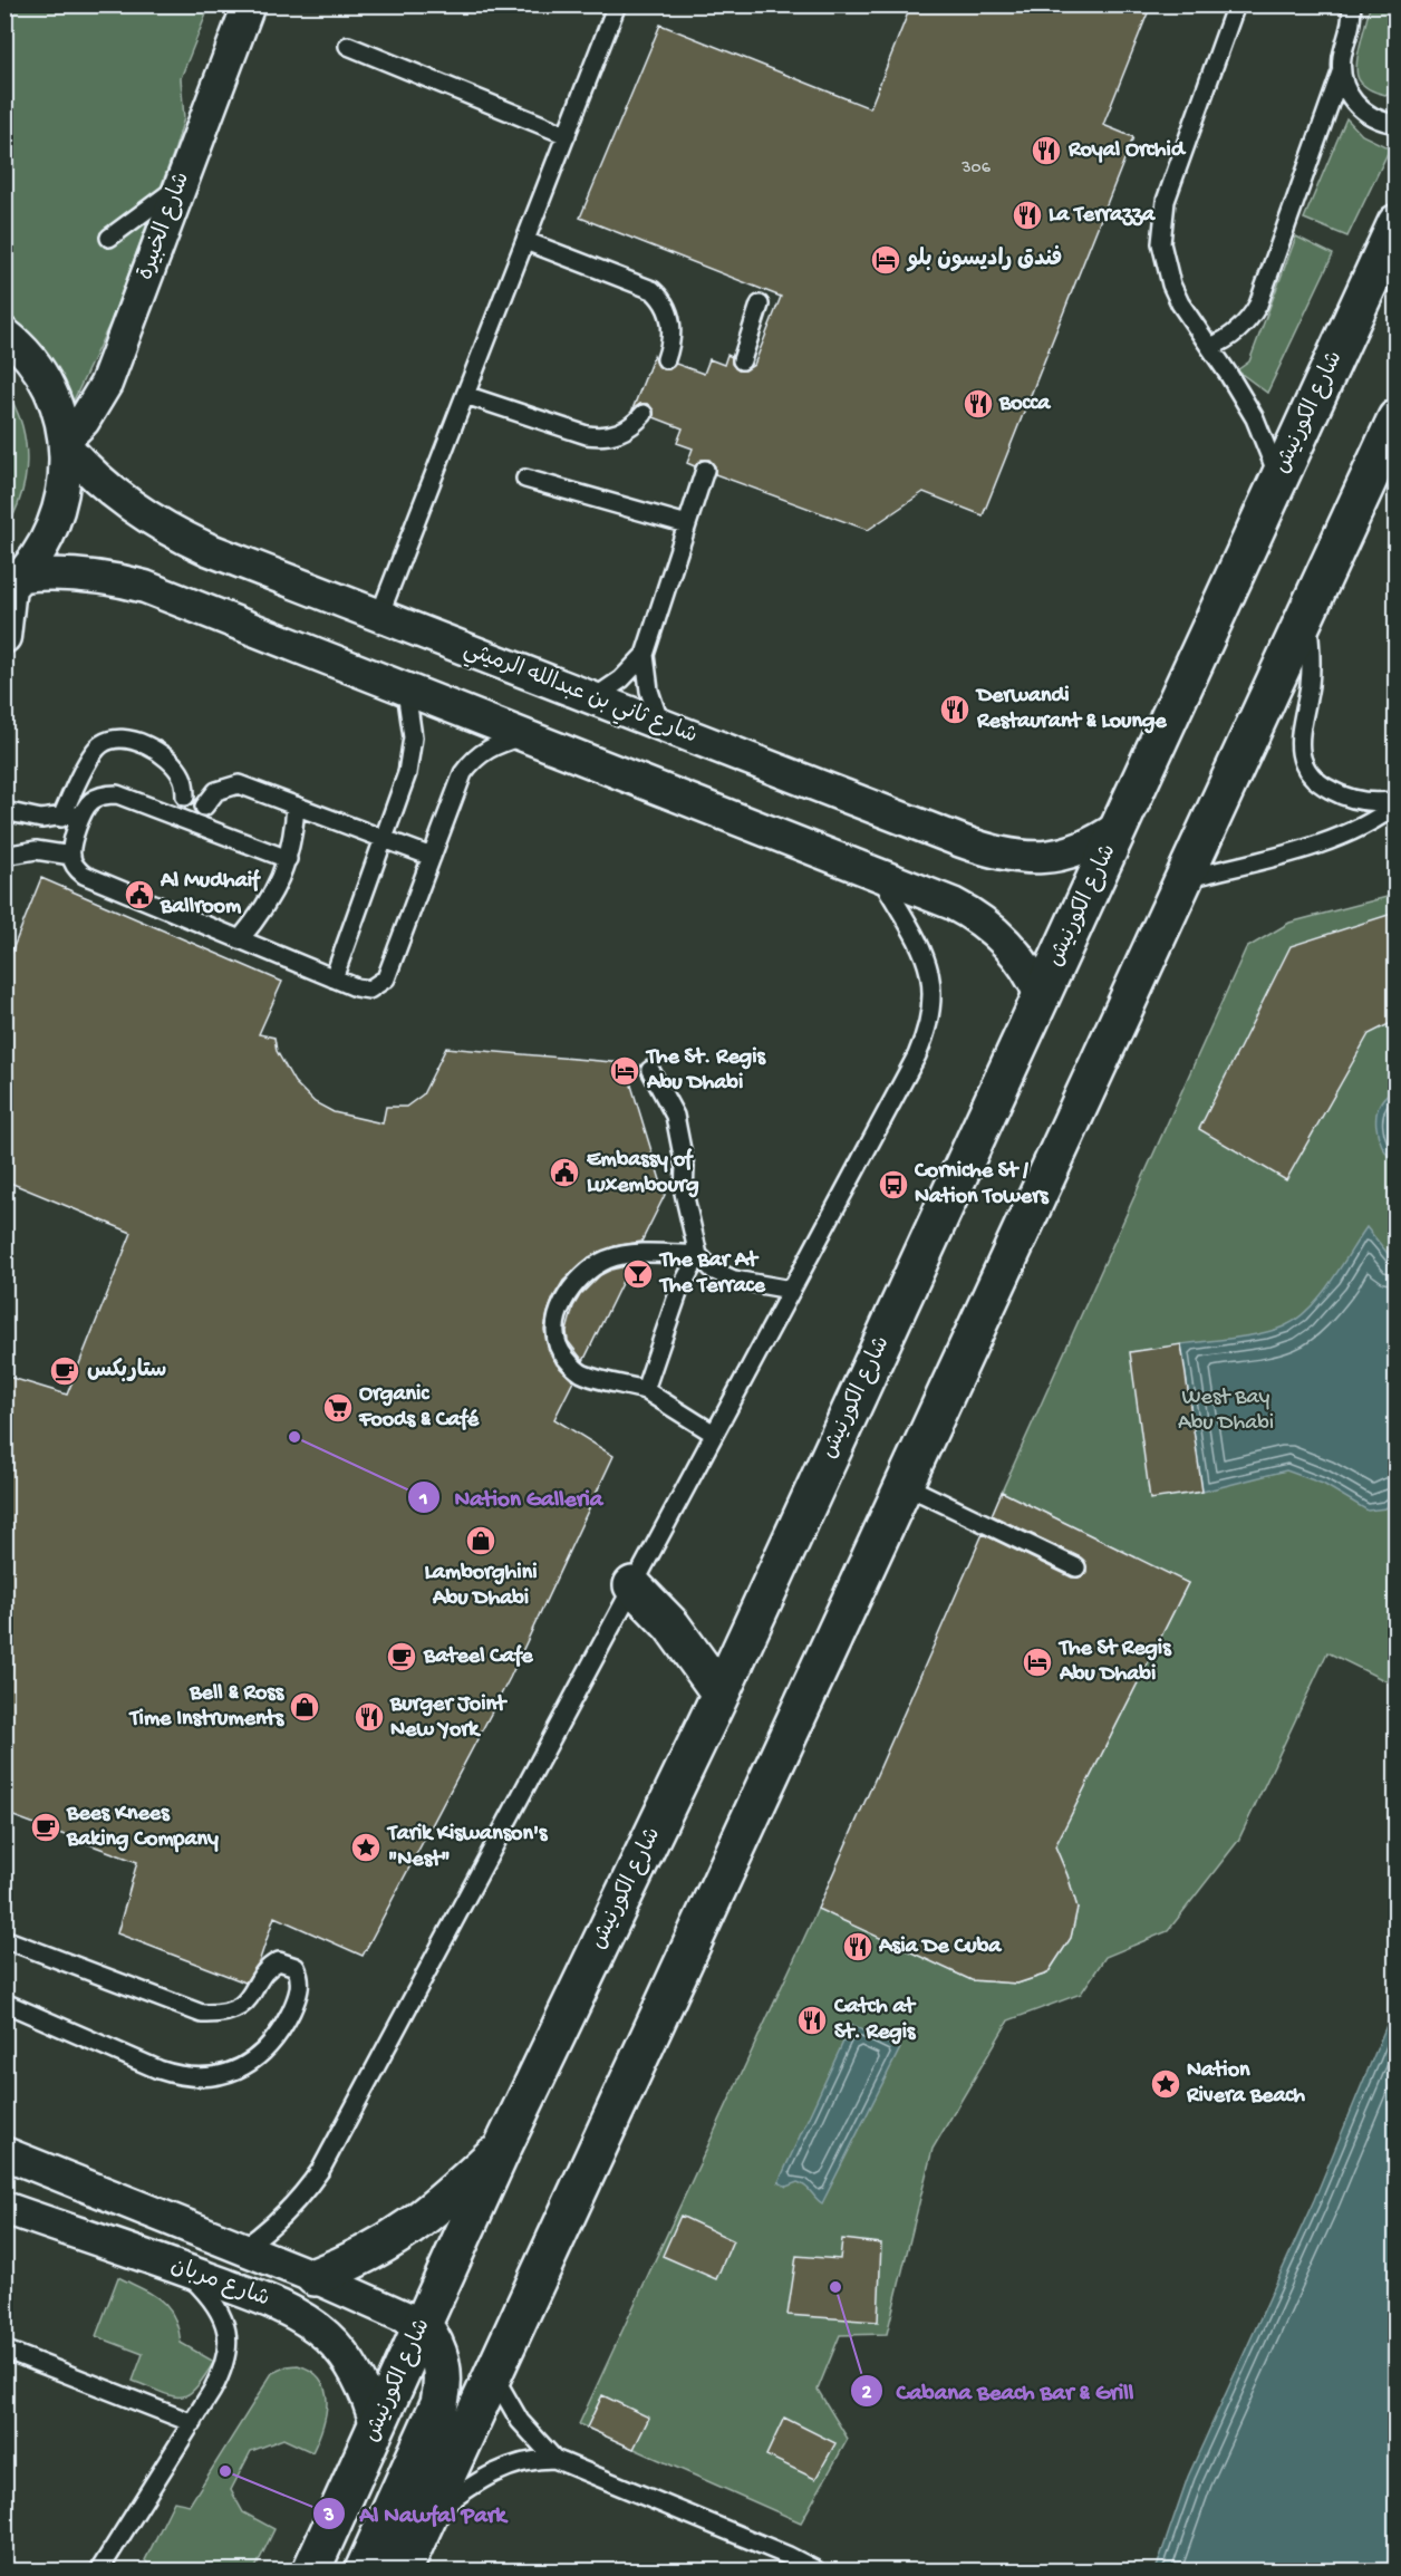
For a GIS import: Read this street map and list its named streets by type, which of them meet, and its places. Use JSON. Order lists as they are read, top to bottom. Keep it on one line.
{"streets":{"main road":["شارع الكورنيش"],"street":["شارع الخبيرة","شارع ثاني بن عبدالله الرميثي","شارع مربان"]},"crossings":[["شارع الخبيرة","شارع ثاني بن عبدالله الرميثي"],["شارع الكورنيش","شارع ثاني بن عبدالله الرميثي"],["شارع الكورنيش","شارع مربان"]],"parks":["West Bay Abu Dhabi"],"places":{"restaurant":["Royal Orchid","La Terrazza","Bocca","Derwandi Restaurant & Lounge","Burger Joint New York","Asia De Cuba","Catch at St. Regis"],"hotel":["فندق راديسون بلو","The St. Regis Abu Dhabi","The St Regis Abu Dhabi"],"public building":["Al Mudhaif Ballroom","Embassy of Luxembourg"],"bus stop":["Corniche St / Nation Towers"],"bar":["The Bar At The Terrace"],"cafe":["ستاربكس","Bateel Cafe","Bees Knees Baking Company"],"supermarket":["Organic Foods & Café"],"other":["Nation Galleria","Cabana Beach Bar & Grill","Al Nawfal Park"],"shop":["Lamborghini Abu Dhabi","Bell & Ross Time Instruments"],"place":["Tarik Kiswanson's \"Nest\"","Nation Rivera Beach"]},"house_numbers":["306"]}
